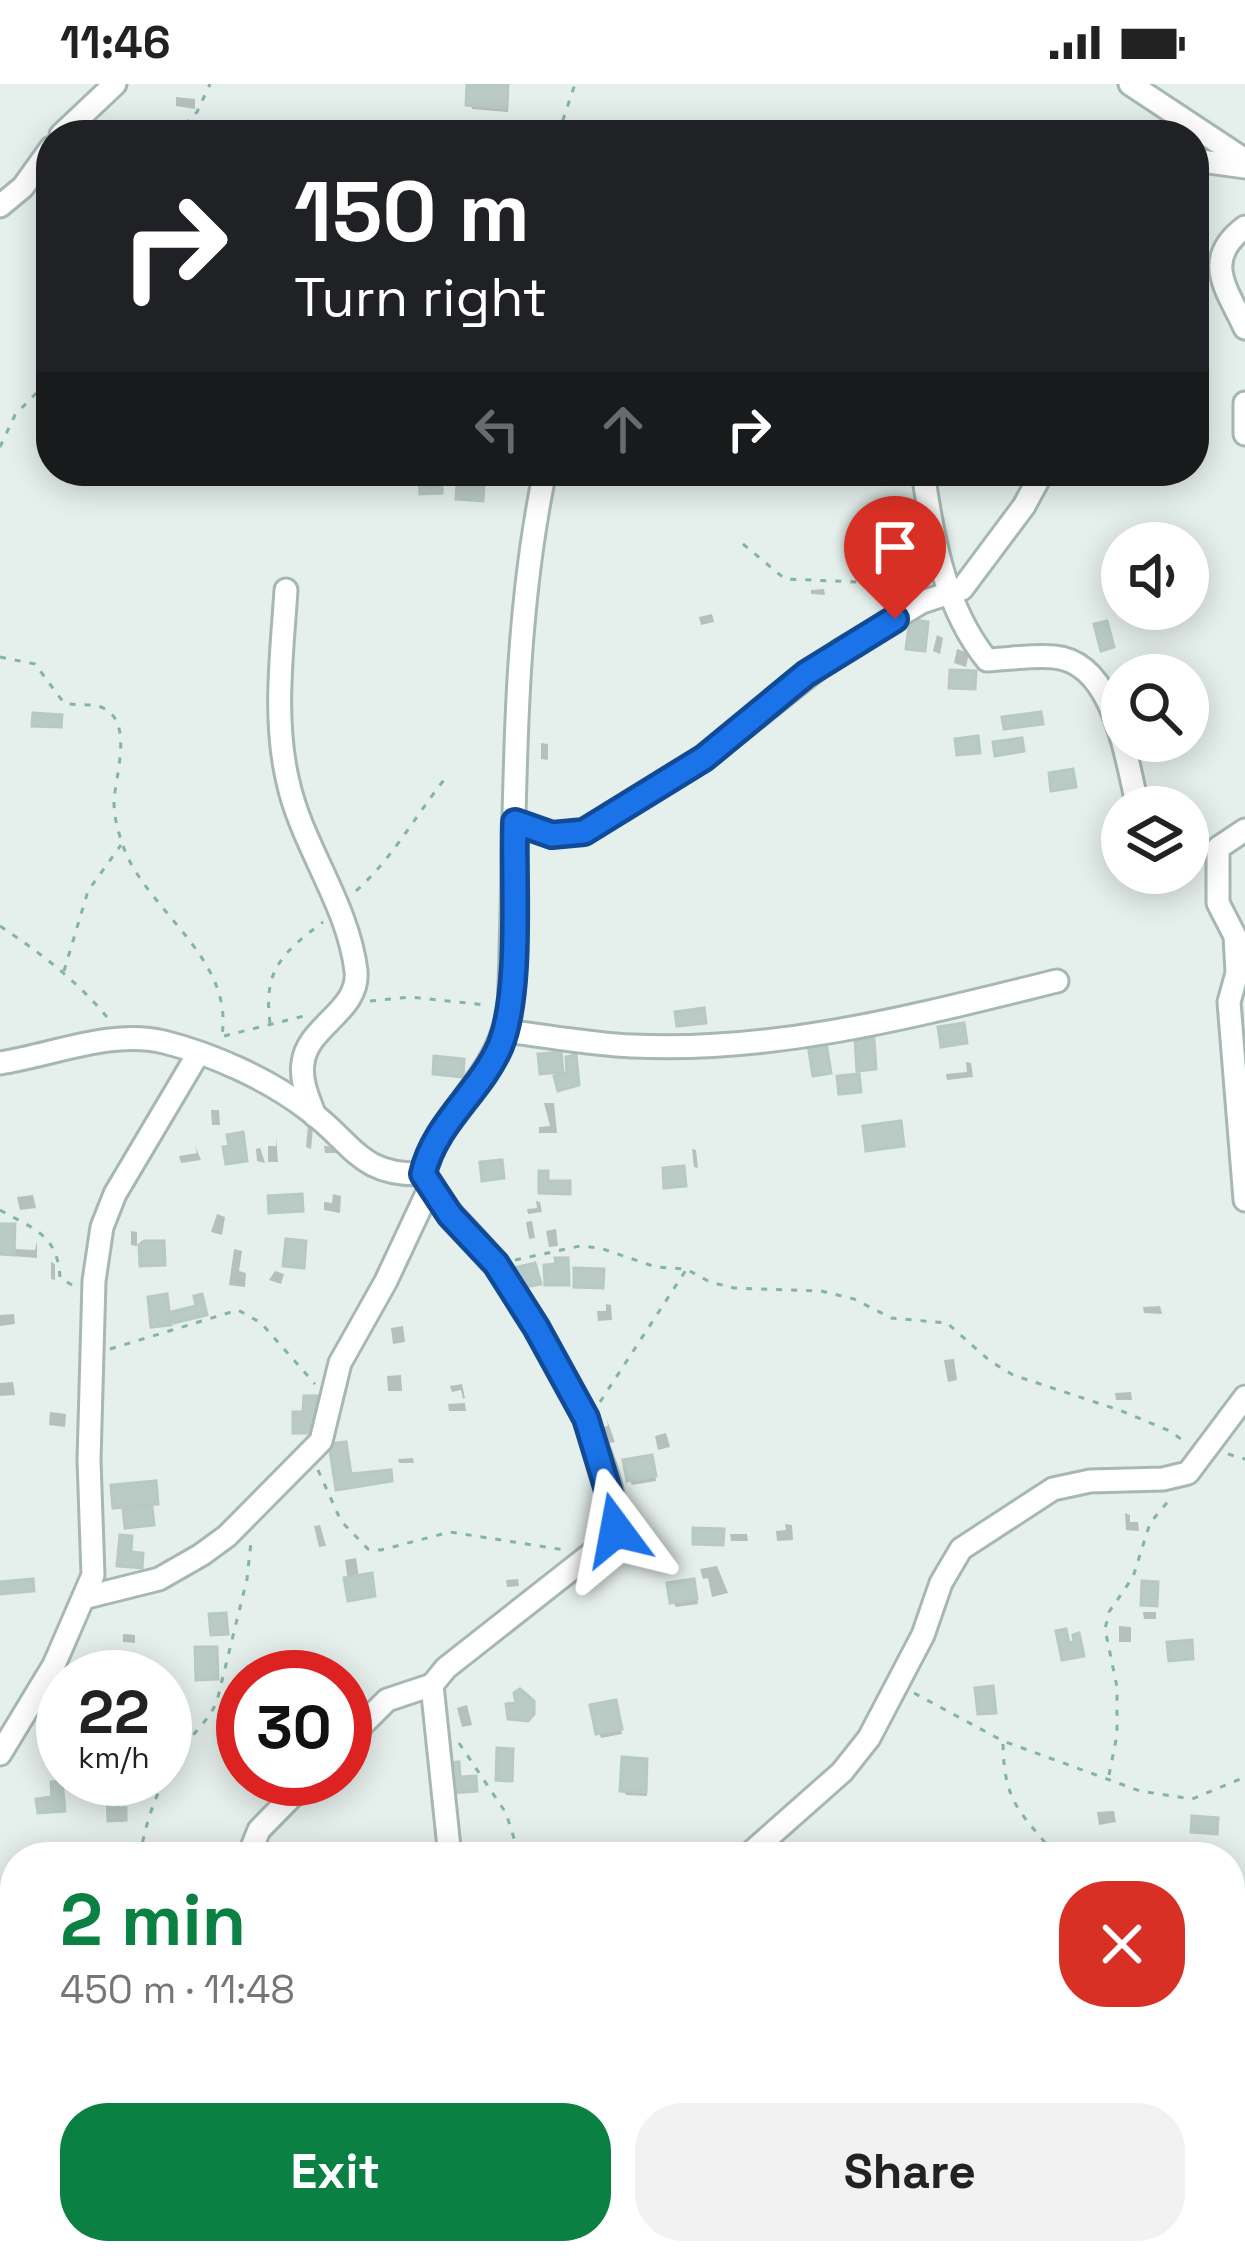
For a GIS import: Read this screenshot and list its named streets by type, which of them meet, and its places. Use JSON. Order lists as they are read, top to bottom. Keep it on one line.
{"page":{"status":"11:46","turn":["150 m","Turn right"],"speed":"22 km/h","limit":"30","heading":["2 min","450 m · 11:48"],"buttons":["Exit","Share"]}}
